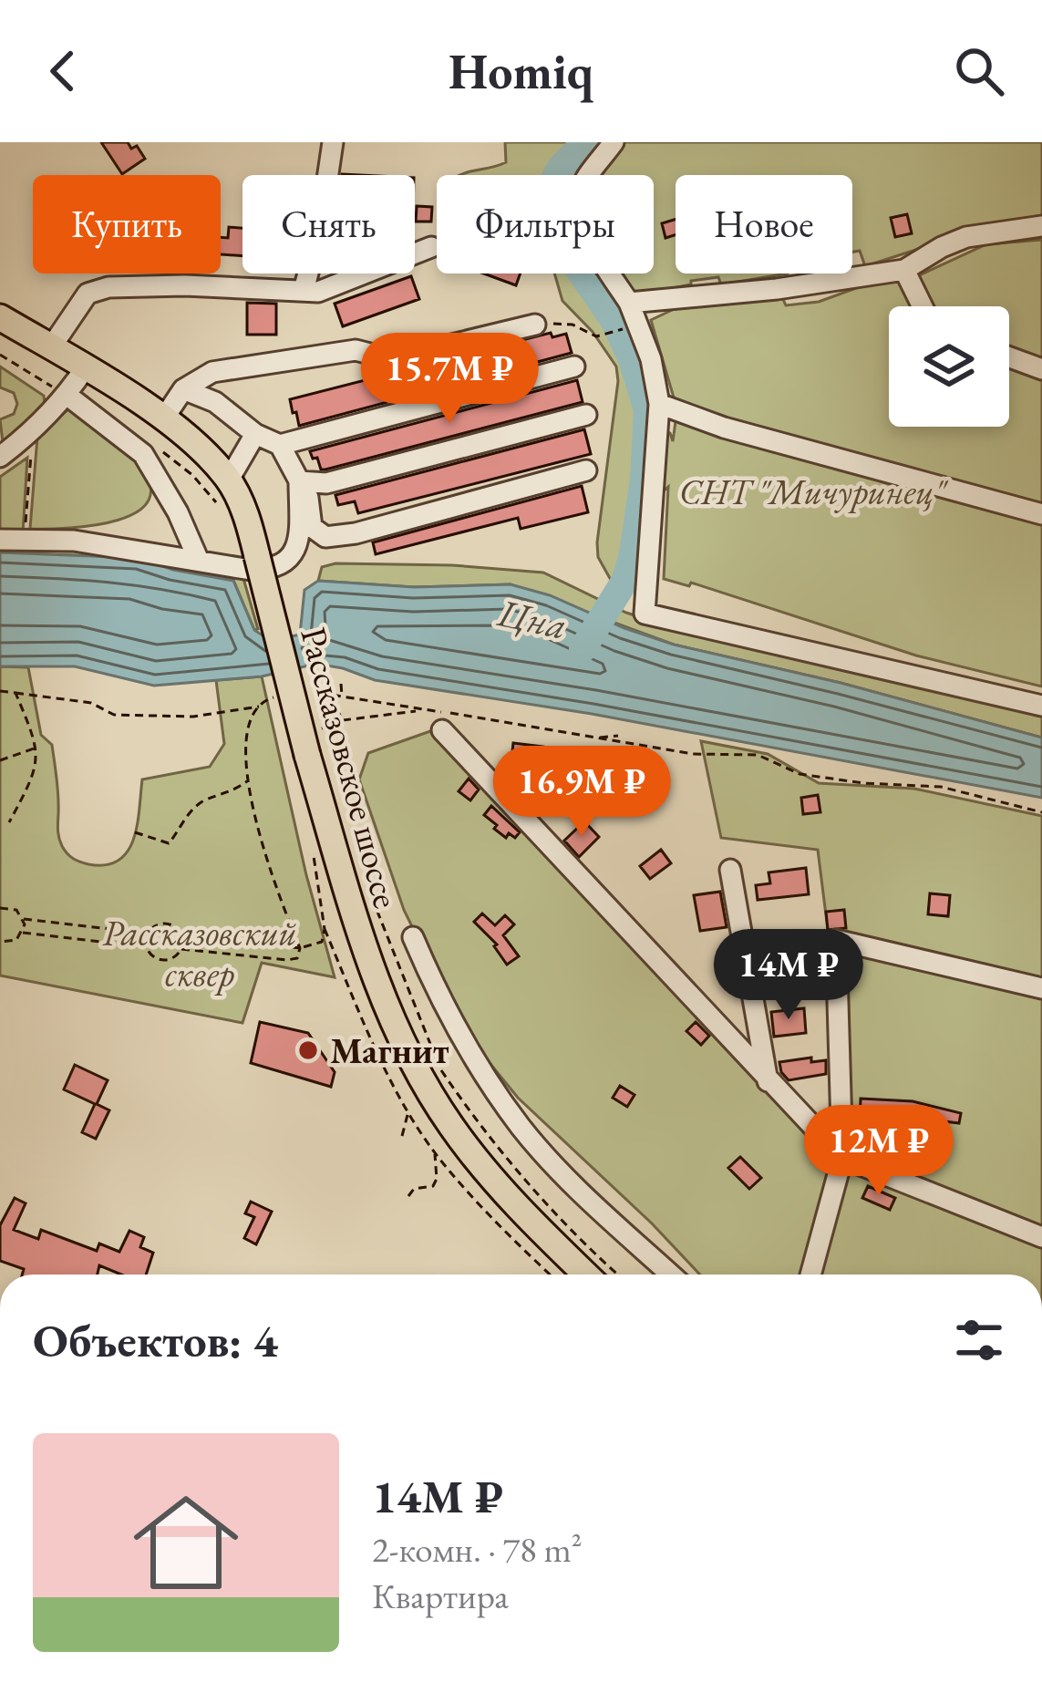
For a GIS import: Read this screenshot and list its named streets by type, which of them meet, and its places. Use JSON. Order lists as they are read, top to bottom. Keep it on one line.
{"streets":{"main road":["Рассказовское шоссе"]},"water":["Цна"],"parks":["СНТ \"Мичуринец\"","Рассказовский сквер"],"places":["Магнит"],"page":{"header":"Homiq","chip":["Купить","Снять","Фильтры","Новое"],"price":["15.7M ₽","16.9M ₽","14M ₽","12M ₽"],"heading":"Объектов: 4","list":[{"name":"14M ₽","note":"2-комн. · 78 m² · Квартира"}]}}
